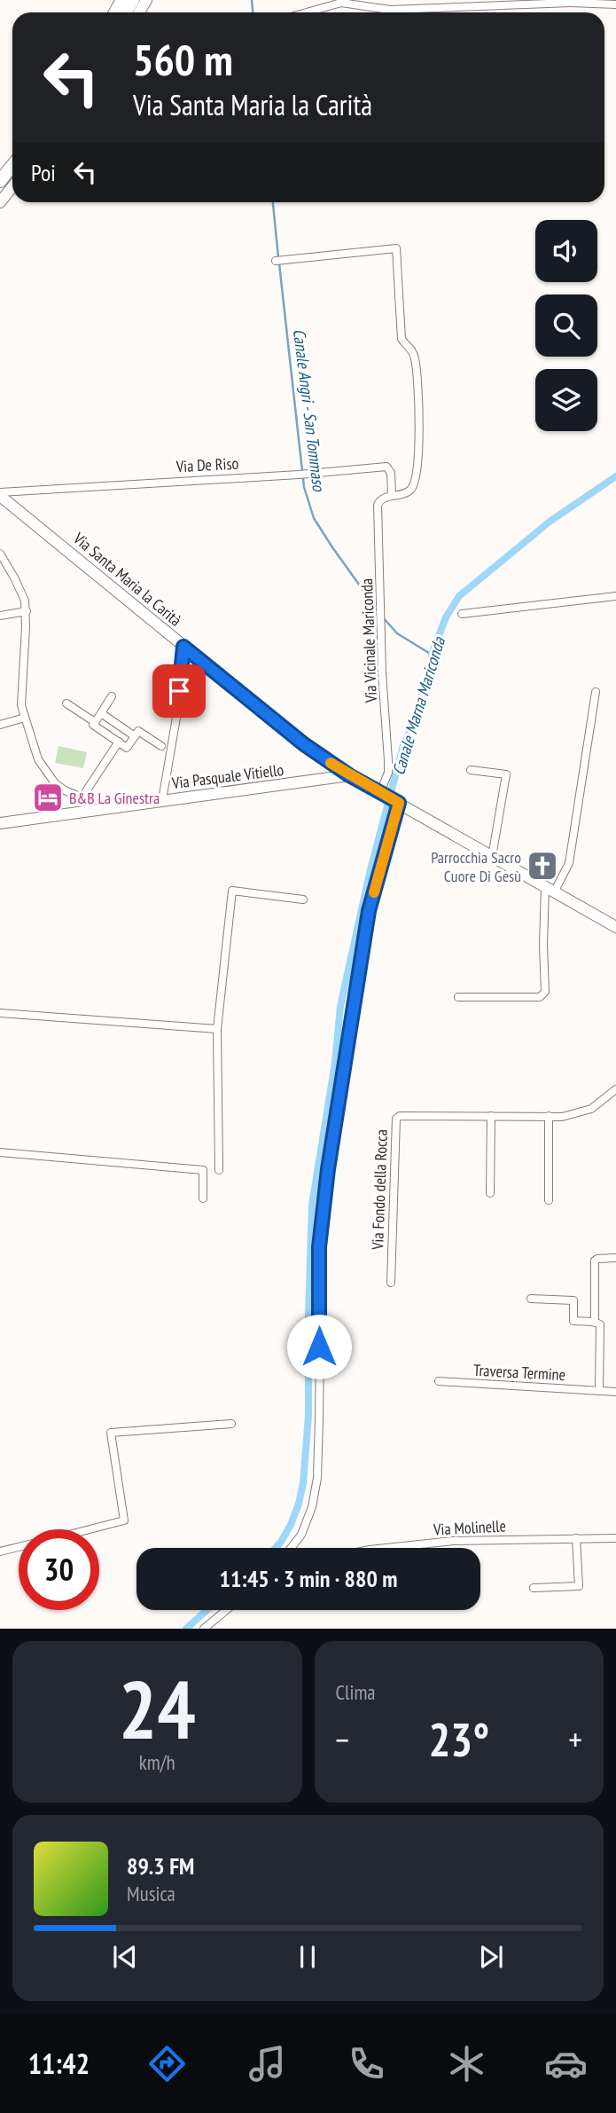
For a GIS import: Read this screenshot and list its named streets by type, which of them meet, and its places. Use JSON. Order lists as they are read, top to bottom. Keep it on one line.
{"streets":{"street":["Via De Riso","Via Santa Maria la Carità","Via Vicinale Mariconda","Via Pasquale Vitiello","Via Fondo della Rocca","Traversa Termine","Via Molinelle"]},"crossings":[["Via De Riso","Via Santa Maria la Carità"],["Via De Riso","Via Vicinale Mariconda"],["Via Santa Maria la Carità","Via Vicinale Mariconda"],["Via Santa Maria la Carità","Via Pasquale Vitiello"]],"water":["Canale Angri - San Tommaso","Canale Marna Mariconda"],"places":{"hotel":["B&B La Ginestra"],"church":["Parrocchia Sacro Cuore Di Gesù"]},"page":{"turn":["560 m","Via Santa Maria la Carità"],"then":"Poi","limit":"30","trip":"11:45 · 3 min · 880 m","tile":[["24","km/h"],"Clima"],"heat":["−","23°","+"],"song":["89.3 FM","Musica"],"tabs":"11:42"}}
